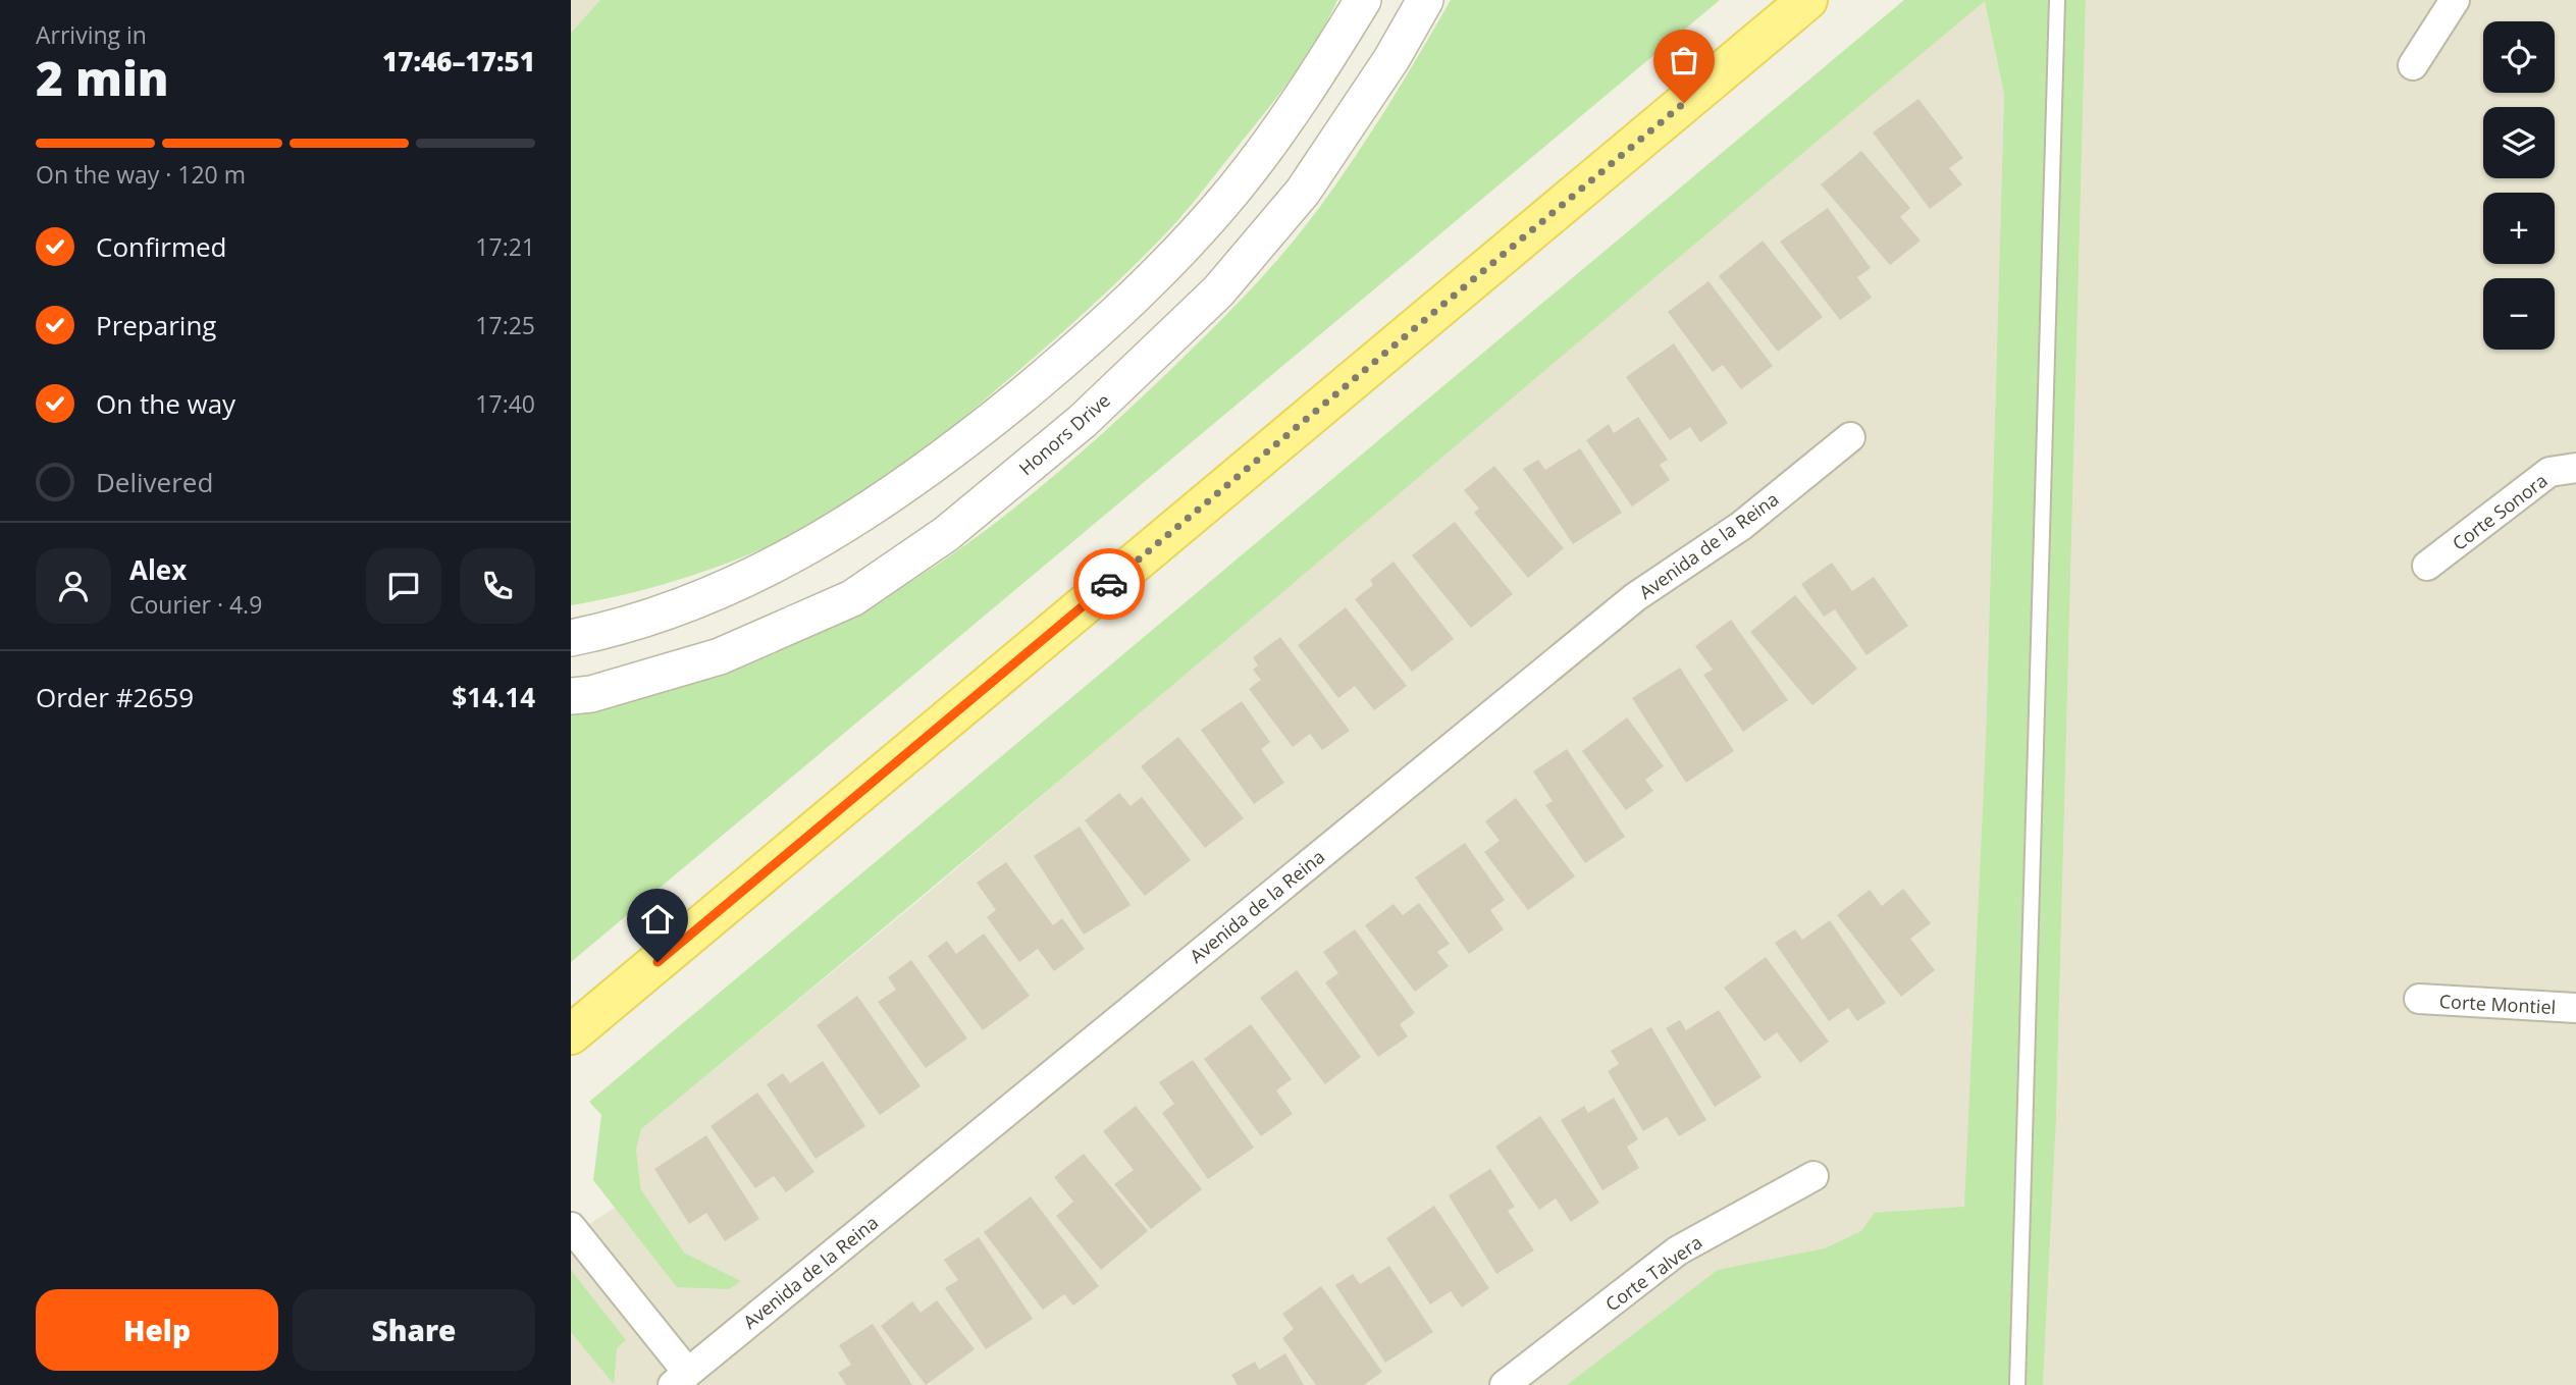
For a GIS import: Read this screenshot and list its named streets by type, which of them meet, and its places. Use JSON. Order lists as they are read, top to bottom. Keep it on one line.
{"streets":{"street":["Honors Drive","Corte Sonora","Avenida de la Reina","Corte Montiel","Corte Talvera"]},"page":{"heading":["2 min","Arriving in","17:46–17:51"],"panel":["Alex","Courier · 4.9","Order #2659","$14.14"],"map_buttons":["+","−"],"bar":"On the way · 120 m","list":[["Confirmed","17:21"],["Preparing","17:25"],["On the way","17:40"],"Delivered"],"buttons":["Help","Share"]}}
